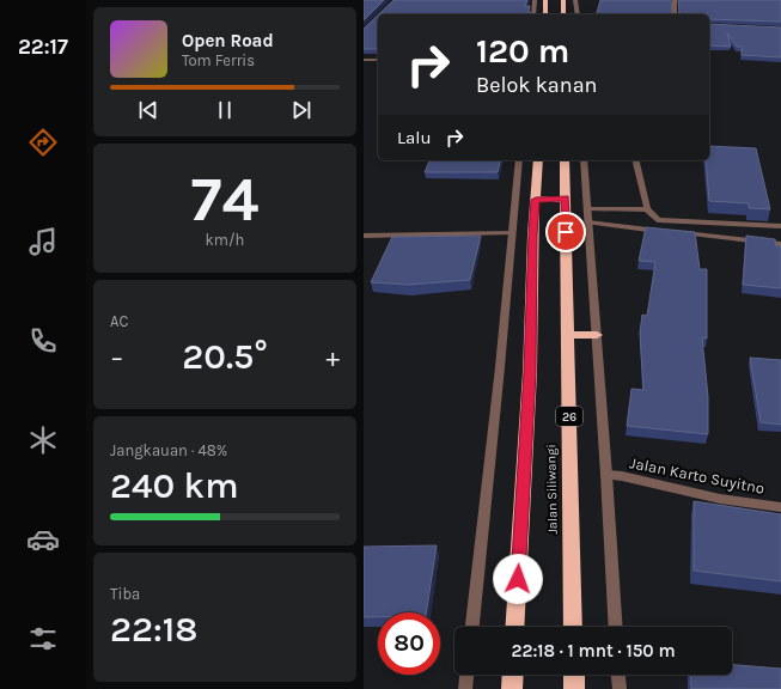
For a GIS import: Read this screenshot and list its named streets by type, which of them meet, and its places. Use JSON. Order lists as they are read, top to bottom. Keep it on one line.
{"streets":{"highway":["26","Jalan Siliwangi"],"street":["Jalan Karto Suyitno"]},"crossings":[["26","Jalan Siliwangi"]],"page":{"tabs":"22:17","turn":["120 m","Belok kanan"],"song":["Open Road","Tom Ferris"],"then":"Lalu","tile":[["74","km/h"],"AC",["Jangkauan · 48%","240 km"],["Tiba","22:18"]],"heat":["−","20.5°","+"],"limit":"80","trip":"22:18 · 1 mnt · 150 m"}}
